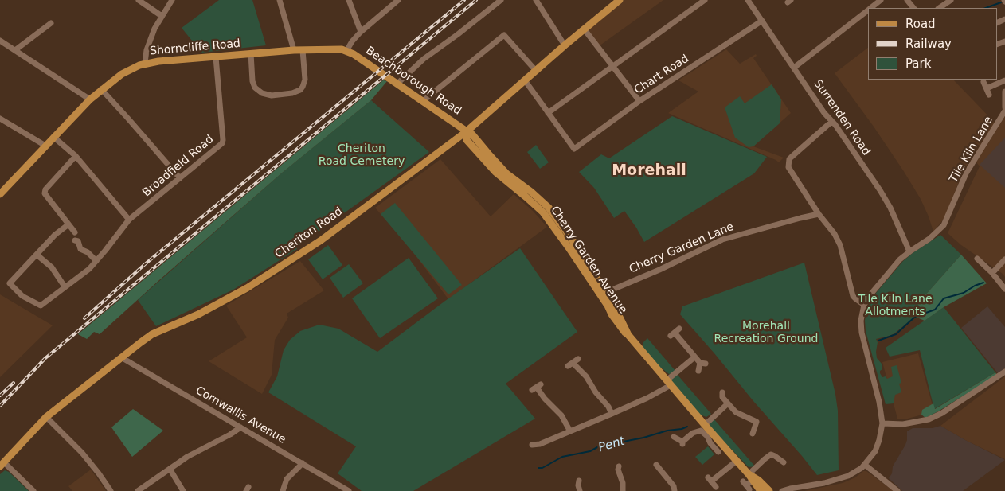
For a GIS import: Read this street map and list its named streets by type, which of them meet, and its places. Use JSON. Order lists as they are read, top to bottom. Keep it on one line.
{"streets":{"main road":["Shorncliffe Road","Beachborough Road","Cheriton Road","Cherry Garden Avenue"],"street":["Chart Road","Surrenden Road","Tile Kiln Lane","Broadfield Road","Cherry Garden Lane","Cornwallis Avenue"]},"crossings":[["Shorncliffe Road","Beachborough Road"],["Shorncliffe Road","Broadfield Road"],["Chart Road","Surrenden Road"],["Beachborough Road","Cheriton Road"],["Beachborough Road","Cherry Garden Avenue"],["Surrenden Road","Tile Kiln Lane"],["Cheriton Road","Cherry Garden Avenue"],["Cheriton Road","Cornwallis Avenue"],["Cherry Garden Lane","Cherry Garden Avenue"]],"districts":["Morehall"],"water":["Pent"],"parks":["Cheriton Road Cemetery","Tile Kiln Lane Allotments","Morehall Recreation Ground"],"legend":["Road","Railway","Park"]}
